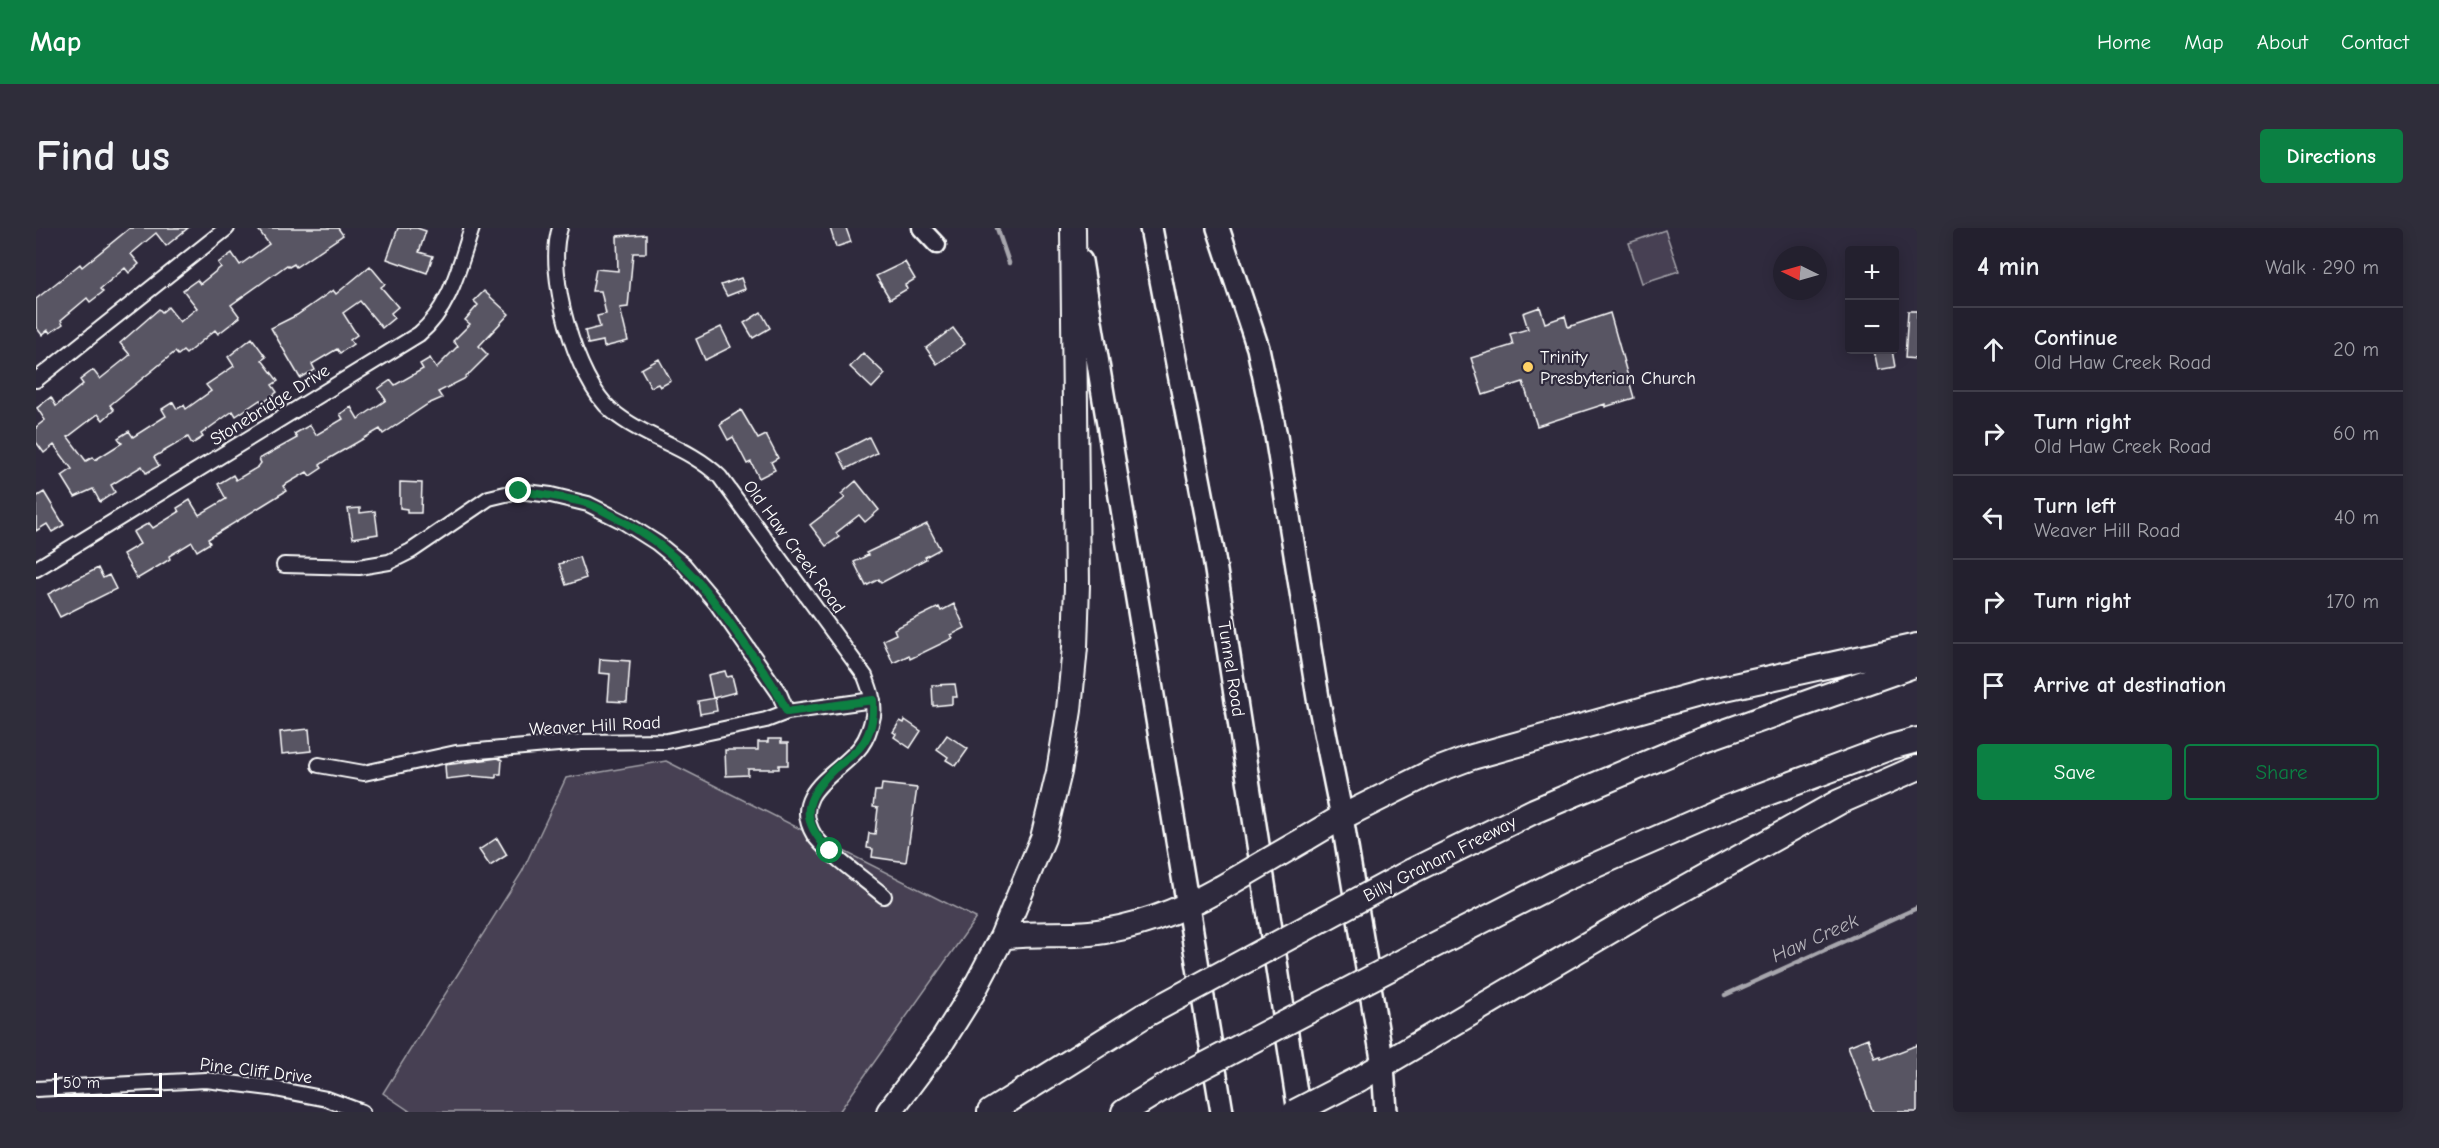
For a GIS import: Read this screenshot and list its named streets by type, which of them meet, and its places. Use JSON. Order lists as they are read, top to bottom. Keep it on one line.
{"streets":{"highway":["Billy Graham Freeway"],"main road":["Tunnel Road"],"street":["Stonebridge Drive","Old Haw Creek Road","Weaver Hill Road","Pine Cliff Drive"]},"crossings":[["Old Haw Creek Road","Weaver Hill Road"]],"water":["Haw Creek"],"places":["Trinity Presbyterian Church"],"scale_bar":"50 m","north":"left","page":{"header":"Map","nav":["Home","Map","About","Contact"],"buttons":["Directions",["Save","Share"]],"title":"Find us","heading":["4 min","Walk · 290 m"],"map_buttons":["+","−"],"list":[["Continue","Old Haw Creek Road","20 m"],["Turn right","Old Haw Creek Road","60 m"],["Turn left","Weaver Hill Road","40 m"],["Turn right","170 m"],"Arrive at destination"],"scale":"50 m"}}
